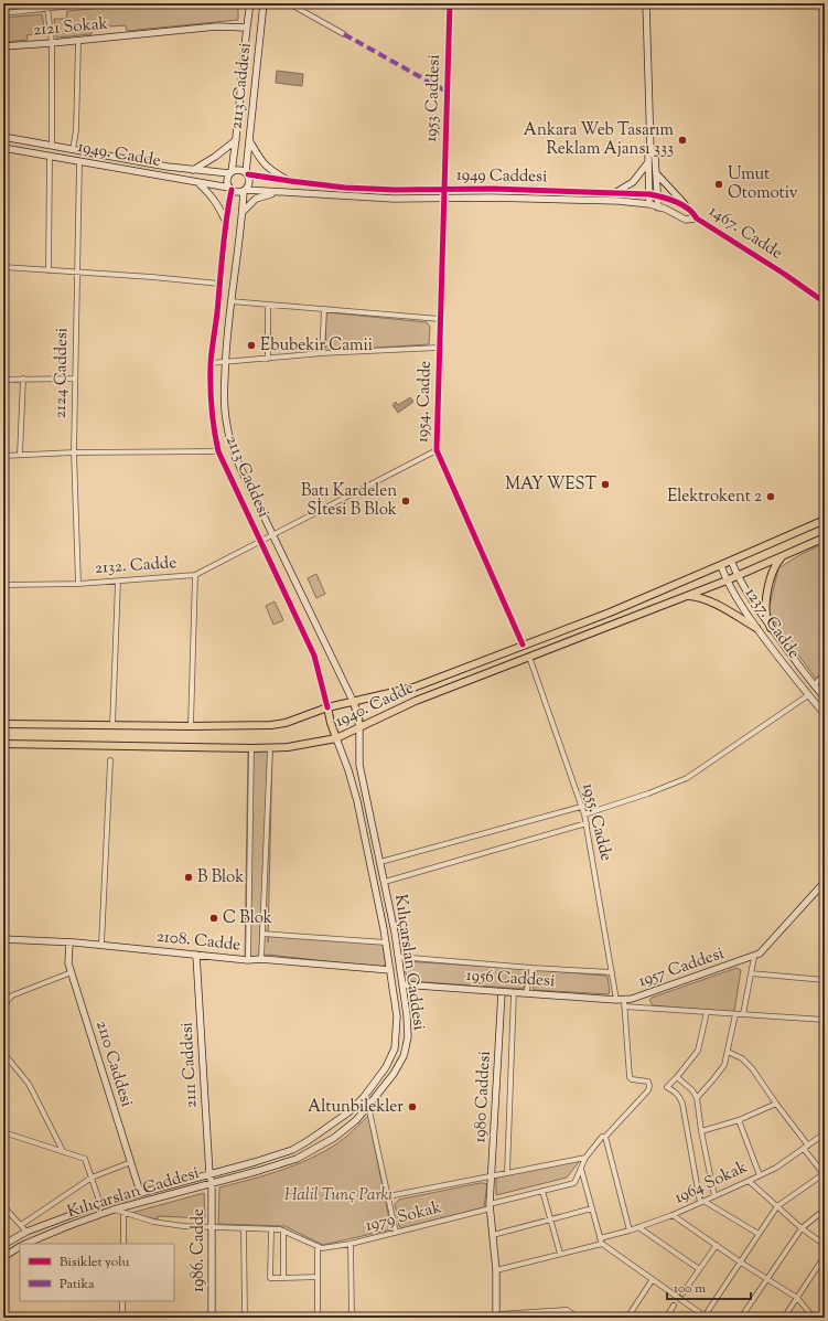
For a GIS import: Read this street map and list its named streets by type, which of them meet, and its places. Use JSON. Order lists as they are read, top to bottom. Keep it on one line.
{"streets":{"main road":["1940. Cadde"],"street":["2121 Sokak","2113 Caddesi","1953 Caddesi","1949. Cadde","1949 Caddesi","1467. Cadde","2124 Caddesi","1954. Cadde","2132. Cadde","1237. Cadde","1955. Cadde","2108. Cadde","Kılıçarslan Caddesi","1957 Caddesi","1956 Caddesi","2110 Caddesi","2111 Caddesi","1980 Caddesi","1964 Sokak","1979 Sokak","1986. Cadde"]},"crossings":[["2121 Sokak","2113 Caddesi"],["2113 Caddesi","1949. Cadde"],["2113 Caddesi","1949 Caddesi"],["2113 Caddesi","2132. Cadde"],["2113 Caddesi","1940. Cadde"],["1953 Caddesi","1949 Caddesi"],["1953 Caddesi","1954. Cadde"],["1949. Cadde","1949 Caddesi"],["1949. Cadde","2124 Caddesi"],["1949 Caddesi","1467. Cadde"],["1949 Caddesi","1954. Cadde"],["2124 Caddesi","2132. Cadde"],["1954. Cadde","2132. Cadde"],["1954. Cadde","1940. Cadde"],["1237. Cadde","1940. Cadde"],["1940. Cadde","1955. Cadde"],["1940. Cadde","Kılıçarslan Caddesi"],["1955. Cadde","1957 Caddesi"],["1955. Cadde","1956 Caddesi"],["2108. Cadde","Kılıçarslan Caddesi"],["2108. Cadde","2110 Caddesi"],["2108. Cadde","2111 Caddesi"],["Kılıçarslan Caddesi","1956 Caddesi"],["Kılıçarslan Caddesi","2110 Caddesi"],["Kılıçarslan Caddesi","2111 Caddesi"],["Kılıçarslan Caddesi","1979 Sokak"],["Kılıçarslan Caddesi","1986. Cadde"],["1957 Caddesi","1956 Caddesi"],["1957 Caddesi","1979 Sokak"],["1956 Caddesi","1980 Caddesi"],["2111 Caddesi","1986. Cadde"],["1980 Caddesi","1979 Sokak"],["1979 Sokak","1986. Cadde"]],"parks":["Halil Tunç Parkı"],"places":["Ankara Web Tasarım Reklam Ajansı 333","Umut Otomotiv","Ebubekir Camii","MAY WEST","Elektrokent 2","Batı Kardelen Sİtesi B Blok","B Blok","C Blok","Altunbilekler"],"legend":["Bisiklet yolu","Patika"],"scale_bar":"100 m"}
